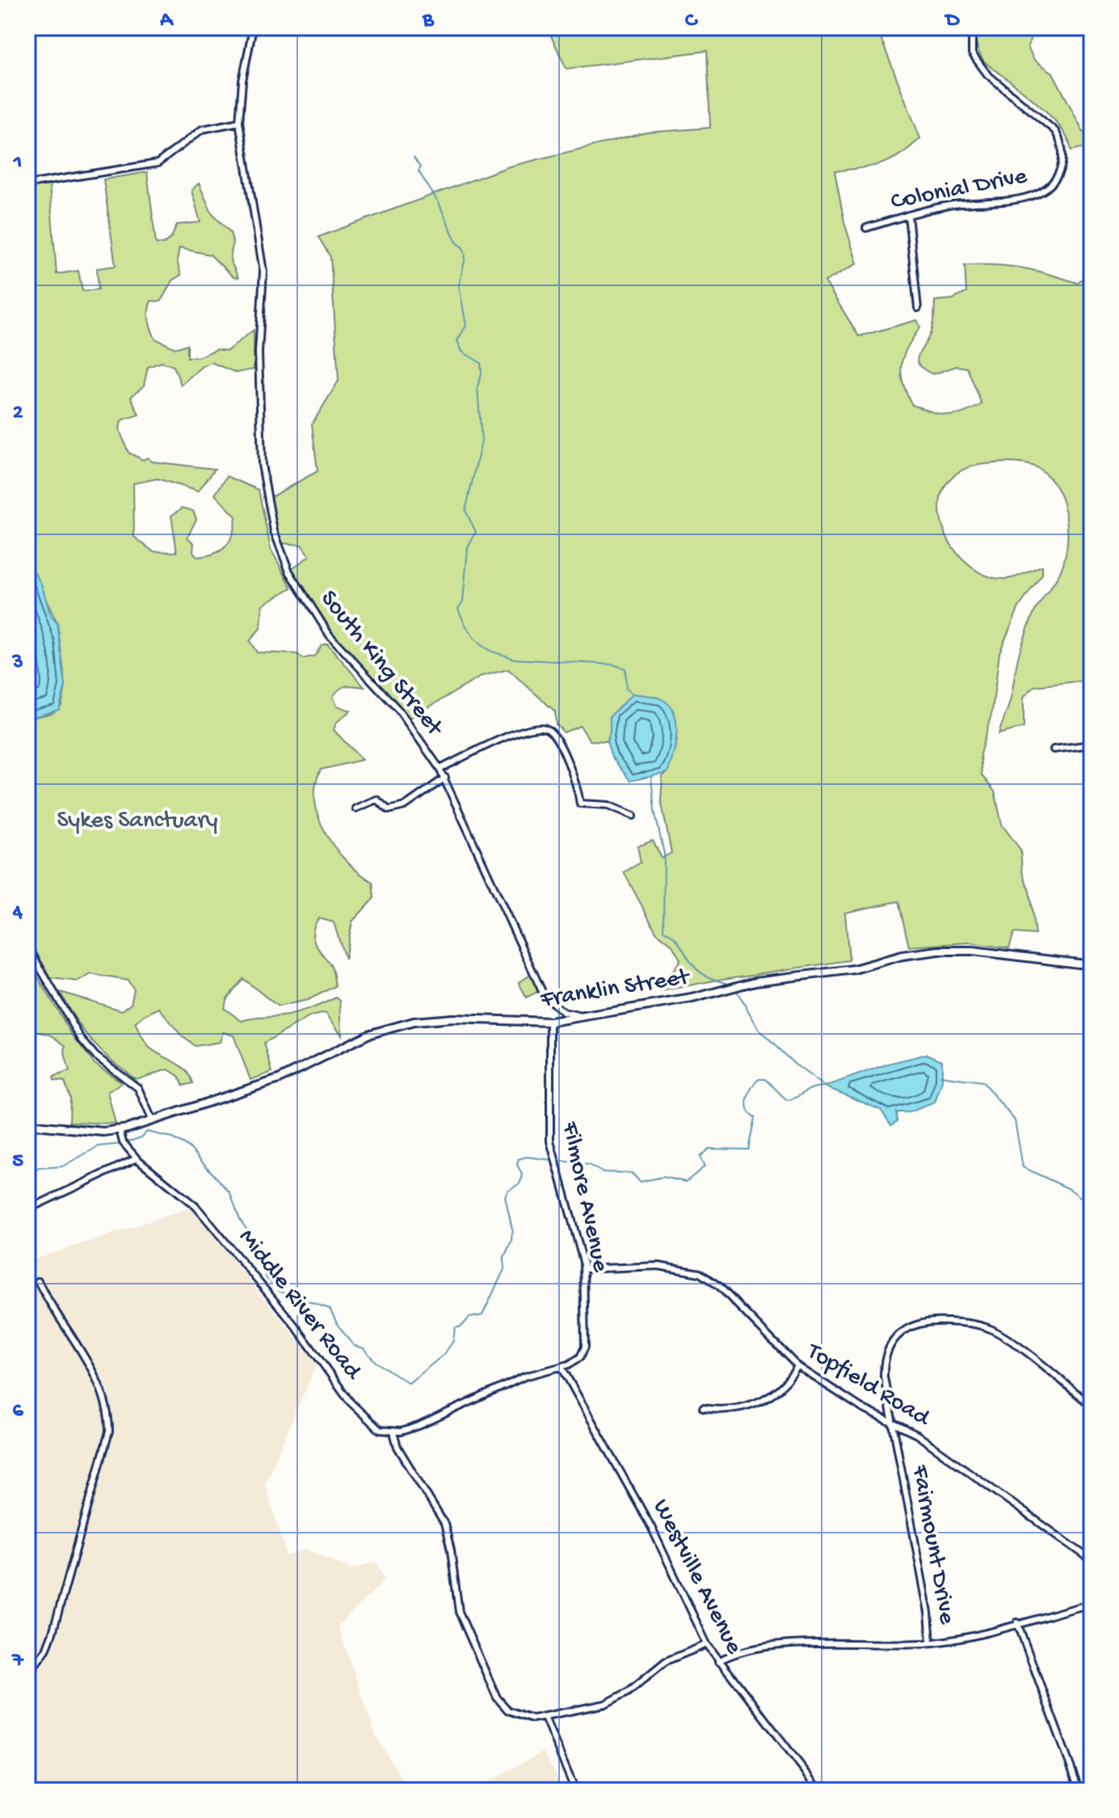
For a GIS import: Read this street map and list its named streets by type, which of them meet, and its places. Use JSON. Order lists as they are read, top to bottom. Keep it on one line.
{"streets":{"main road":["Franklin Street"],"street":["Colonial Drive","South King Street","Filmore Avenue","Middle River Road","Topfield Road","Fairmount Drive","Westville Avenue"]},"crossings":[["South King Street","Franklin Street"],["Franklin Street","Filmore Avenue"],["Franklin Street","Middle River Road"],["Filmore Avenue","Topfield Road"],["Filmore Avenue","Westville Avenue"],["Topfield Road","Fairmount Drive"]],"parks":["Sykes Sanctuary"],"grid":{"columns":["A","B","C","D"],"rows":["1","2","3","4","5","6","7"]}}
